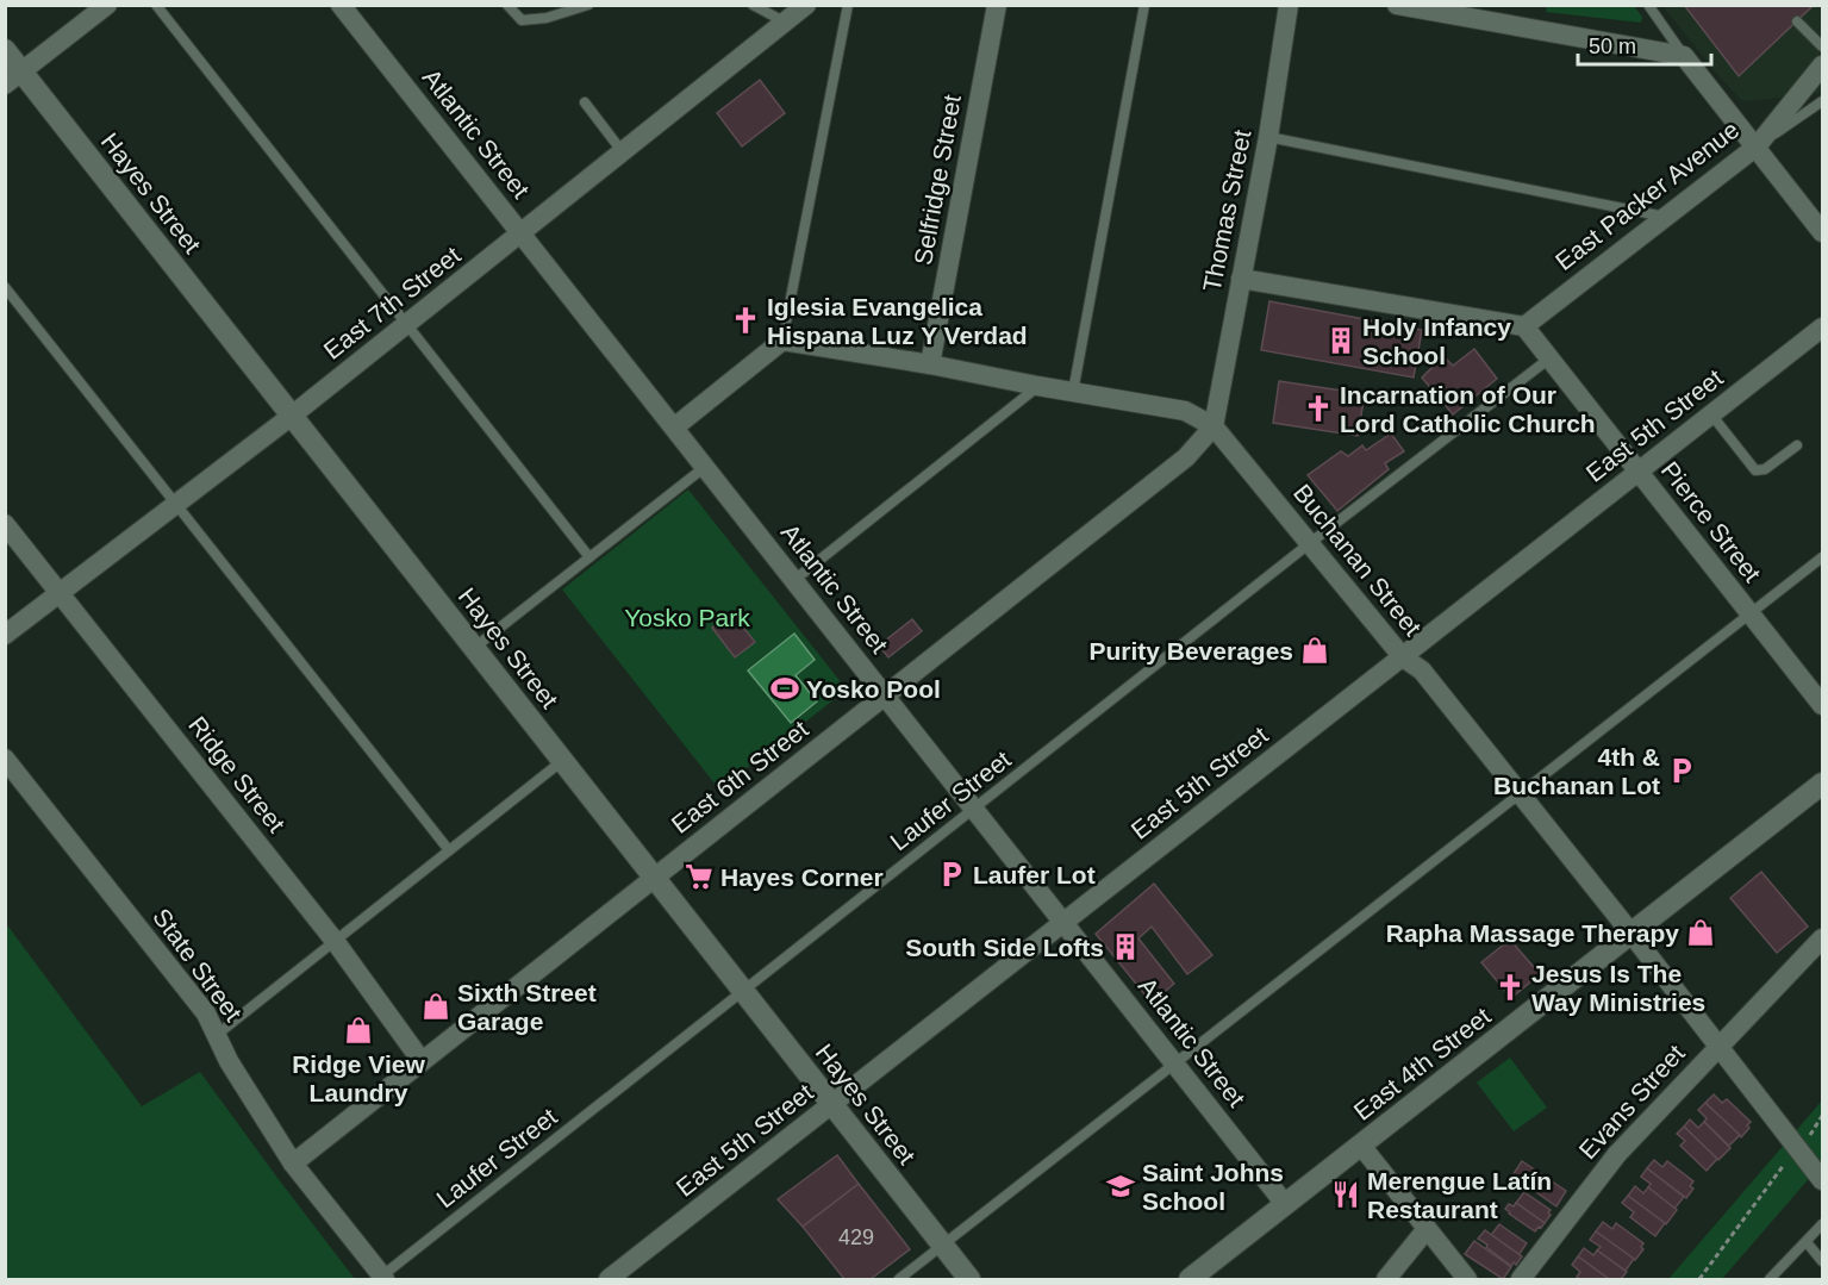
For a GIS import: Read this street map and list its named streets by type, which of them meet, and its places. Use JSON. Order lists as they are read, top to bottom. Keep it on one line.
{"streets":{"street":["Atlantic Street","Selfridge Street","Hayes Street","East Packer Avenue","Thomas Street","East 7th Street","East 5th Street","Pierce Street","Buchanan Street","Ridge Street","East 6th Street","State Street","East 4th Street","Evans Street"],"lane":["Laufer Street"]},"crossings":[["Atlantic Street","East 7th Street"],["Atlantic Street","East 5th Street"],["Atlantic Street","East 6th Street"],["Atlantic Street","Laufer Street"],["Atlantic Street","East 4th Street"],["Selfridge Street","Buchanan Street"],["Hayes Street","East 7th Street"],["Hayes Street","East 5th Street"],["Hayes Street","East 6th Street"],["Hayes Street","Laufer Street"],["East Packer Avenue","Pierce Street"],["Thomas Street","Buchanan Street"],["Thomas Street","East 6th Street"],["East 7th Street","Ridge Street"],["East 5th Street","Pierce Street"],["East 5th Street","Buchanan Street"],["Pierce Street","Laufer Street"],["Buchanan Street","East 6th Street"],["Buchanan Street","Laufer Street"],["Buchanan Street","East 4th Street"],["Buchanan Street","Evans Street"],["Ridge Street","East 6th Street"],["East 6th Street","State Street"],["Laufer Street","State Street"]],"parks":["Yosko Park"],"places":{"church":["Iglesia Evangelica Hispana Luz Y Verdad","Incarnation of Our Lord Catholic Church","Jesus Is The Way Ministries"],"building":["Holy Infancy School","South Side Lofts"],"shop":["Purity Beverages","Rapha Massage Therapy","Sixth Street Garage","Ridge View Laundry"],"sports":["Yosko Pool"],"parking":["4th & Buchanan Lot","Laufer Lot"],"supermarket":["Hayes Corner"],"school or university":["Saint Johns School"],"restaurant":["Merengue Latín Restaurant"]},"house_numbers":["429"],"scale_bar":"50 m"}
